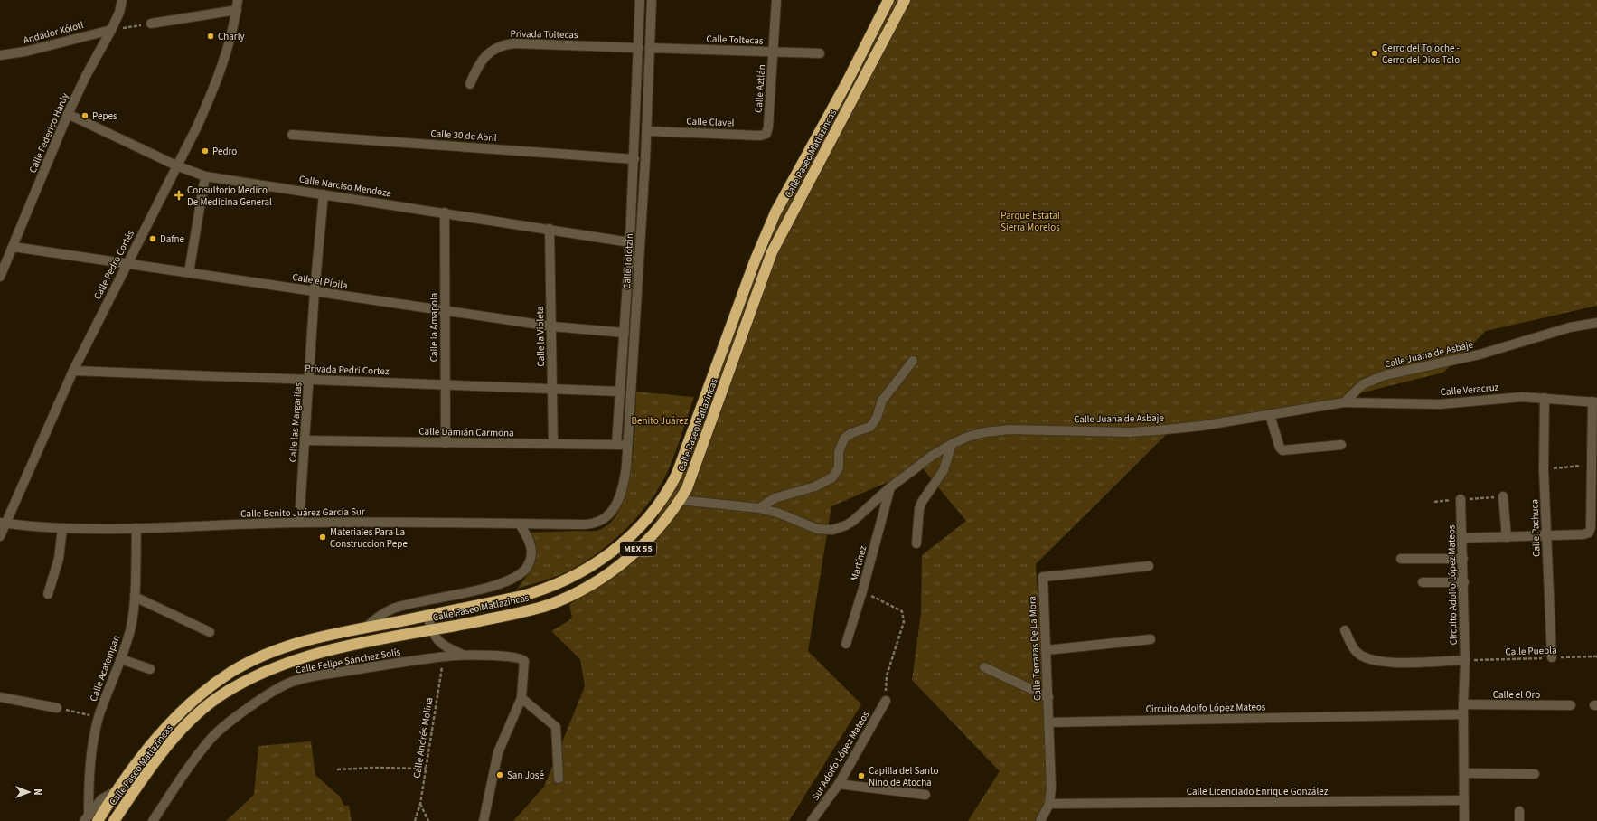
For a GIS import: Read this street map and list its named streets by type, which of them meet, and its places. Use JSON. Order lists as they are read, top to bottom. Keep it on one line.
{"streets":{"highway":["Calle Paseo Matlazincas","MEX 55"],"street":["Andador Xólotl","Privada Toltecas","Calle Toltecas","Calle Aztlán","Calle Clavel","Calle Federico Hardy","Calle 30 de Abril","Calle Narciso Mendoza","Calle Tolotzin","Calle Pedro Cortés","Calle el Pípila","Calle la Amapola","Calle la Violeta","Calle Juana de Asbaje","Privada Pedri Cortez","Calle Veracruz","Calle las Margaritas","Calle Damián Carmona","Calle Benito Juárez García Sur","Calle Pachuca","Martínez","Circuito Adolfo López Mateos","Calle Terrazas De La Mora","Calle Felipe Sánchez Solís","Calle Acatempan","Calle el Oro","Sur Adolfo López Mateos","Calle Licenciado Enrique González"],"path":["Calle Puebla","Calle Andrés Molina"]},"crossings":[["Andador Xólotl","Calle Federico Hardy"],["Privada Toltecas","Calle Tolotzin"],["Calle Toltecas","Calle Aztlán"],["Calle Toltecas","Calle Tolotzin"],["Calle Aztlán","Calle Clavel"],["Calle Clavel","Calle Tolotzin"],["Calle Federico Hardy","Calle Narciso Mendoza"],["Calle Federico Hardy","Calle el Pípila"],["Calle 30 de Abril","Calle Tolotzin"],["Calle Paseo Matlazincas","Calle Juana de Asbaje"],["Calle Paseo Matlazincas","Calle Acatempan"],["Calle Narciso Mendoza","Calle Tolotzin"],["Calle Narciso Mendoza","Calle Pedro Cortés"],["Calle Narciso Mendoza","Calle la Amapola"],["Calle Narciso Mendoza","Calle la Violeta"],["Calle Narciso Mendoza","Calle las Margaritas"],["Calle Tolotzin","Calle el Pípila"],["Calle Tolotzin","Privada Pedri Cortez"],["Calle Tolotzin","Calle Damián Carmona"],["Calle Tolotzin","Calle Benito Juárez García Sur"],["Calle Pedro Cortés","Calle el Pípila"],["Calle Pedro Cortés","Privada Pedri Cortez"],["Calle Pedro Cortés","Calle Benito Juárez García Sur"],["Calle el Pípila","Calle la Amapola"],["Calle el Pípila","Calle la Violeta"],["Calle el Pípila","Calle las Margaritas"],["Calle la Amapola","Privada Pedri Cortez"],["Calle la Amapola","Calle Damián Carmona"],["Calle la Violeta","Privada Pedri Cortez"],["Calle la Violeta","Calle Damián Carmona"],["Calle Juana de Asbaje","Calle Veracruz"],["Calle Juana de Asbaje","Martínez"],["Privada Pedri Cortez","Calle las Margaritas"],["Calle Veracruz","Calle Pachuca"],["Calle las Margaritas","Calle Damián Carmona"],["Calle las Margaritas","Calle Benito Juárez García Sur"],["Calle Benito Juárez García Sur","Calle Acatempan"],["Calle Pachuca","Calle Puebla"],["Circuito Adolfo López Mateos","Calle Terrazas De La Mora"],["Circuito Adolfo López Mateos","Calle Puebla"],["Circuito Adolfo López Mateos","Calle el Oro"],["Circuito Adolfo López Mateos","Calle Licenciado Enrique González"],["Calle Felipe Sánchez Solís","Calle Andrés Molina"]],"parks":["Parque Estatal Sierra Morelos","Benito Juárez"],"places":{"other":["Charly","Cerro del Toloche - Cerro del Dios Tolo","Pepes","Pedro","Dafne","Materiales Para La Construccion Pepe","San José","Capilla del Santo Niño de Atocha"],"health":["Consultorio Medico De Medicina General"]},"north":"right"}
